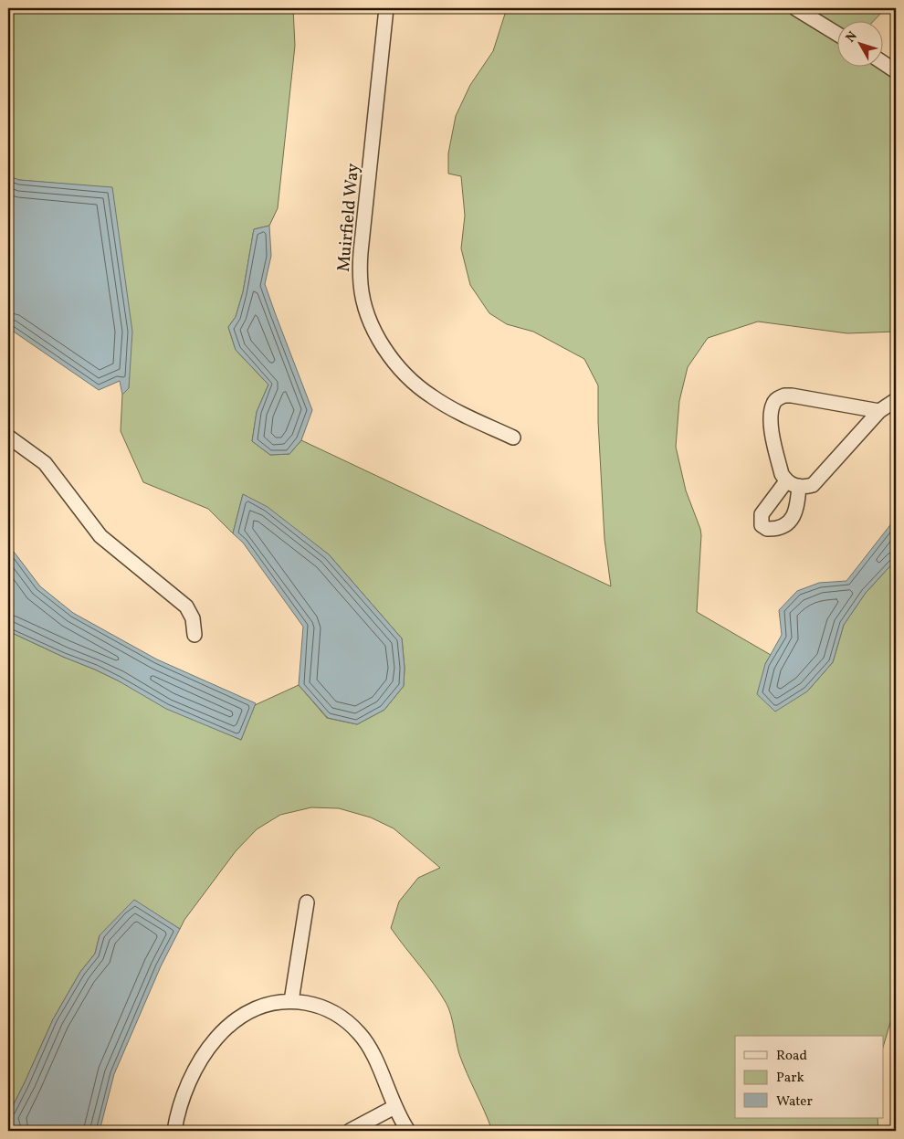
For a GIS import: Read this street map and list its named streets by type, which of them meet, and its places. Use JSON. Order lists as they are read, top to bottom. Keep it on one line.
{"streets":{"street":["Muirfield Way"]},"legend":["Road","Park","Water"],"north":"top left"}
